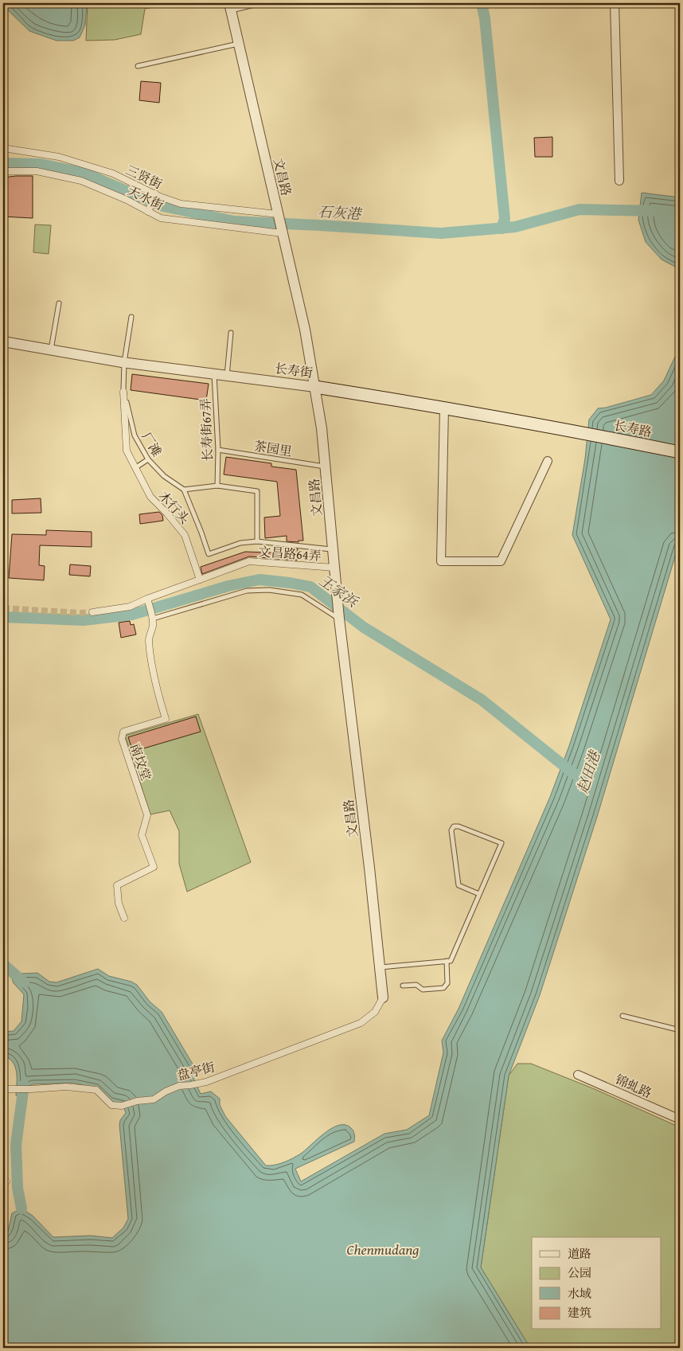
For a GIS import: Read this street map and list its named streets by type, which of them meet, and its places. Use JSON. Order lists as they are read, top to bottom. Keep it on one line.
{"streets":{"main road":["长寿街","长寿路"],"street":["三贤街","文昌路","天水街","木行头","文昌路64弄","南坟堂","盘亭街","锦虬路"],"lane":["长寿街67弄","厂滩","茶园里"]},"crossings":[["三贤街","文昌路"],["三贤街","天水街"],["文昌路","天水街"],["文昌路","长寿街"],["文昌路","茶园里"],["文昌路","文昌路64弄"],["文昌路","盘亭街"],["长寿街","长寿路"],["长寿街","长寿街67弄"],["长寿街","厂滩"],["长寿街67弄","茶园里"],["厂滩","木行头"],["木行头","文昌路64弄"]],"water":["石灰港","王家浜","赵田港","Chenmudang"],"legend":["道路","公园","水域","建筑"]}
